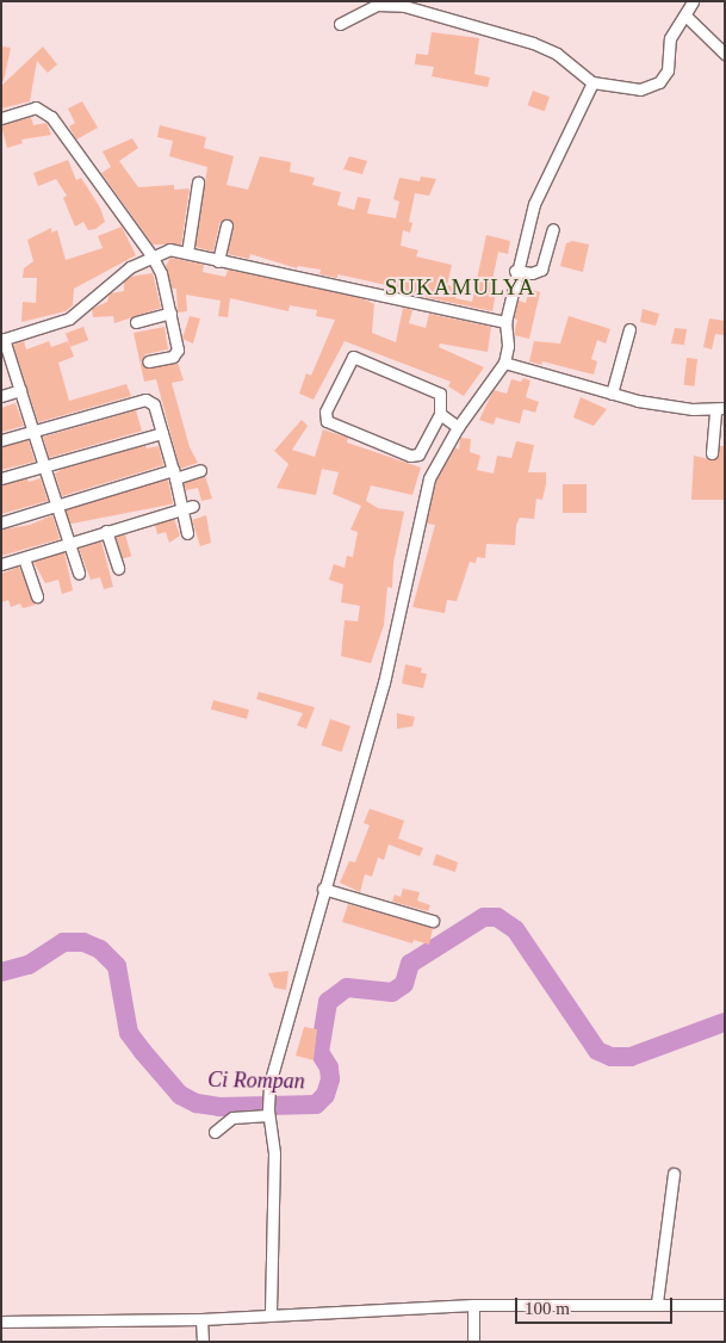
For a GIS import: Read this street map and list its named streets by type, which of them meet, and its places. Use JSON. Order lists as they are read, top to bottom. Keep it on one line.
{"districts":["SUKAMULYA"],"water":["Ci Rompan"],"scale_bar":"100 m"}
